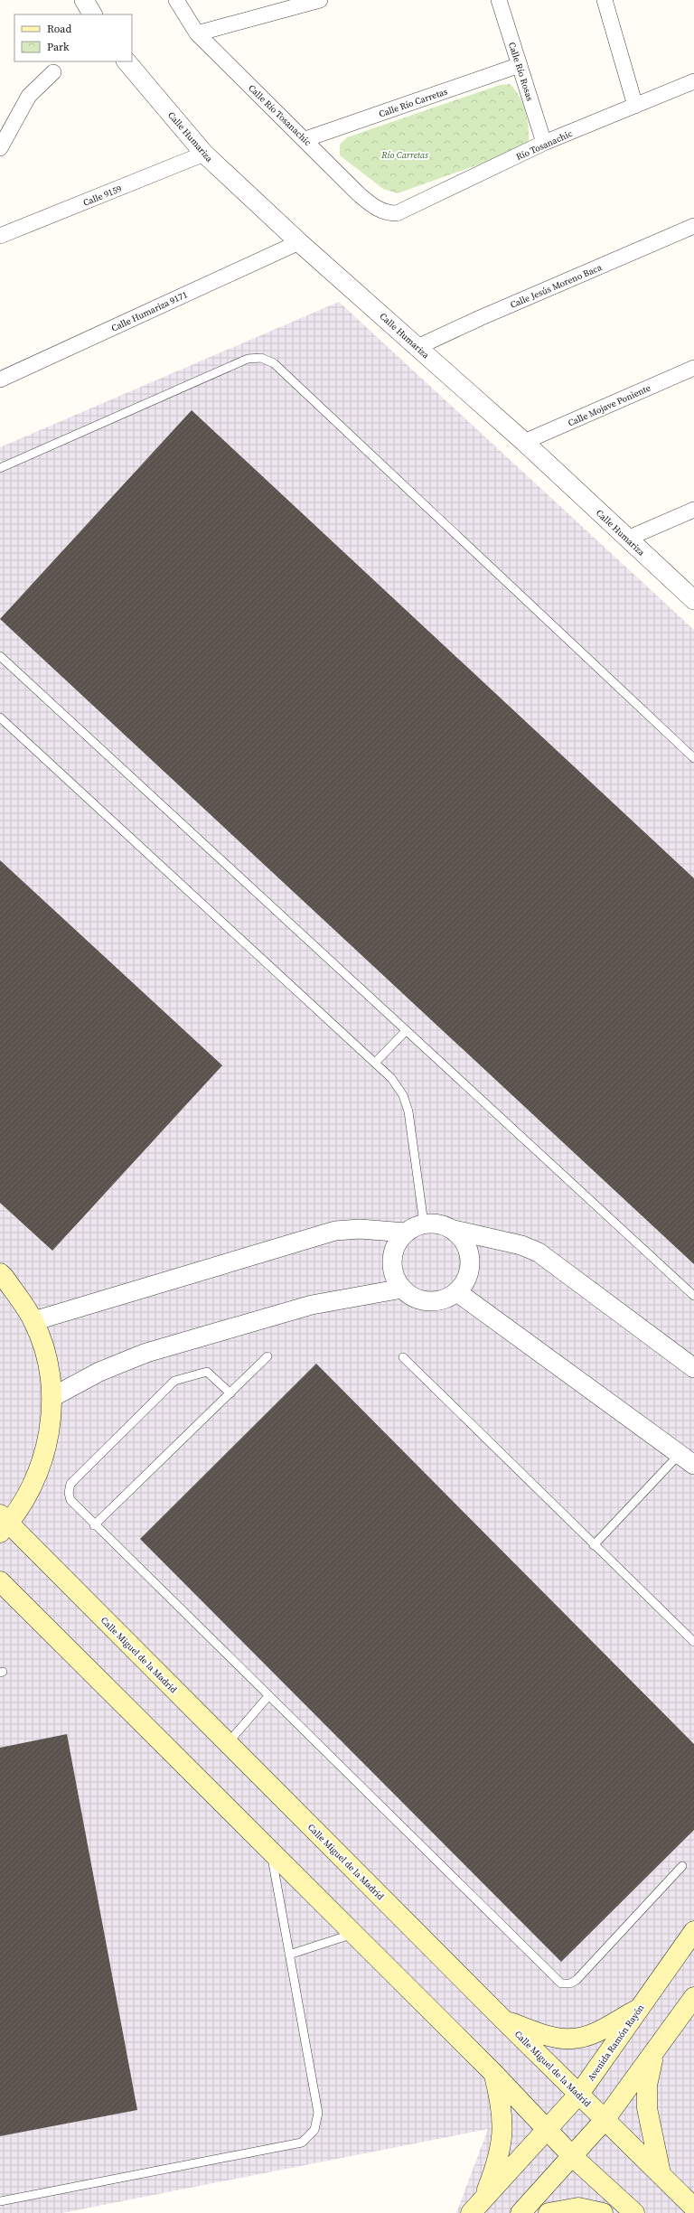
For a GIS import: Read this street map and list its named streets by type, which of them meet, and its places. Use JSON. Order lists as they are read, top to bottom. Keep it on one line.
{"streets":{"main road":["Calle Miguel de la Madrid","Avenida Ramón Rayón"],"street":["Calle Río Rosas","Calle Río Carretas","Calle Río Tosanachic","Calle Humariza","Río Tosanachic","Calle 9159","Calle Jesús Moreno Baca","Calle Humariza 9171","Calle Mojave Poniente"]},"crossings":[["Calle Río Rosas","Calle Río Carretas"],["Calle Río Rosas","Río Tosanachic"],["Calle Río Carretas","Calle Río Tosanachic"],["Calle Río Tosanachic","Río Tosanachic"],["Calle Humariza","Calle 9159"],["Calle Humariza","Calle Jesús Moreno Baca"],["Calle Humariza","Calle Humariza 9171"],["Calle Humariza","Calle Mojave Poniente"],["Calle Miguel de la Madrid","Avenida Ramón Rayón"]],"parks":["Río Carretas"],"legend":["Road","Park"]}
